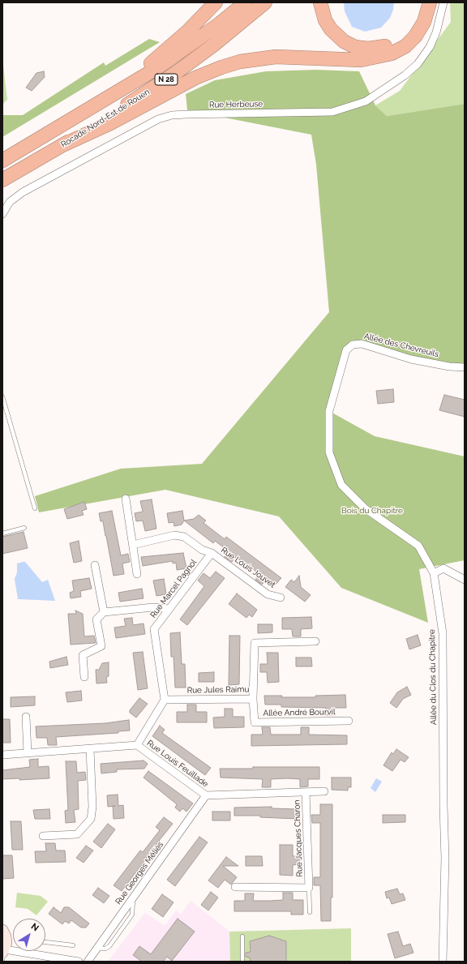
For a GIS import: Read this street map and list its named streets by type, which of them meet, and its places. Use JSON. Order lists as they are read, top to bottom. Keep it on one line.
{"streets":{"highway":["N 28","Rocade Nord-Est de Rouen"],"street":["Rue Herbeuse","Allée des Chevreuils","Rue Louis Jouvet","Rue Marcel Pagnol","Allée du Clos du Chapitre","Rue Jules Raimu","Allée André Bourvil","Rue Louis Feuillade","Rue Jacques Charon","Rue Georges Méliès"]},"crossings":[["Allée des Chevreuils","Allée du Clos du Chapitre"],["Rue Louis Jouvet","Rue Marcel Pagnol"],["Rue Marcel Pagnol","Rue Jules Raimu"],["Rue Jules Raimu","Allée André Bourvil"],["Rue Louis Feuillade","Rue Jacques Charon"],["Rue Louis Feuillade","Rue Georges Méliès"]],"parks":["Bois du Chapitre"],"north":"top right"}
